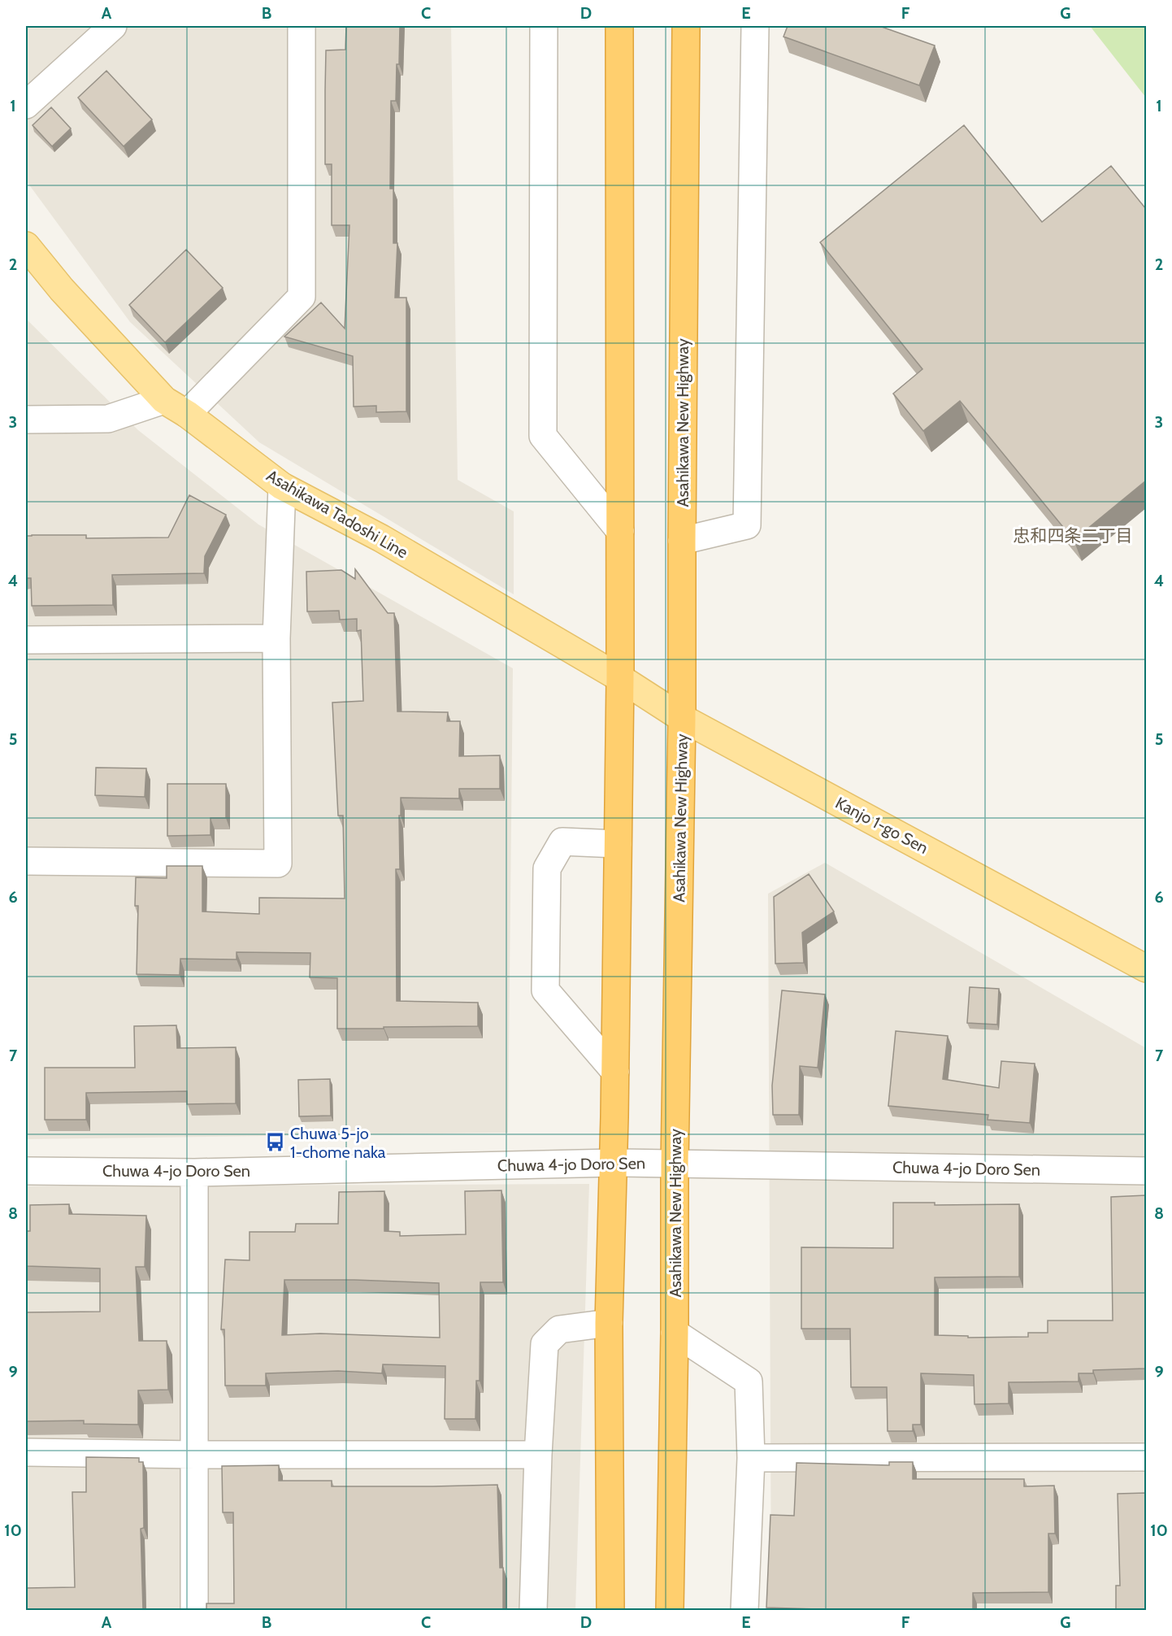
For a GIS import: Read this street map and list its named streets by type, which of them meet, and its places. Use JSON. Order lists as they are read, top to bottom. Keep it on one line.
{"streets":{"highway":["Asahikawa New Highway"],"main road":["Asahikawa Tadoshi Line","Kanjo 1-go Sen"],"street":["Chuwa 4-jo Doro Sen"]},"crossings":[["Asahikawa New Highway","Kanjo 1-go Sen"],["Asahikawa New Highway","Chuwa 4-jo Doro Sen"],["Asahikawa Tadoshi Line","Kanjo 1-go Sen"]],"districts":["忠和四条二丁目"],"places":{"bus stop":["Chuwa 5-jo 1-chome naka"]},"grid":{"columns":["A","B","C","D","E","F","G"],"rows":["1","2","3","4","5","6","7","8","9","10"]}}
